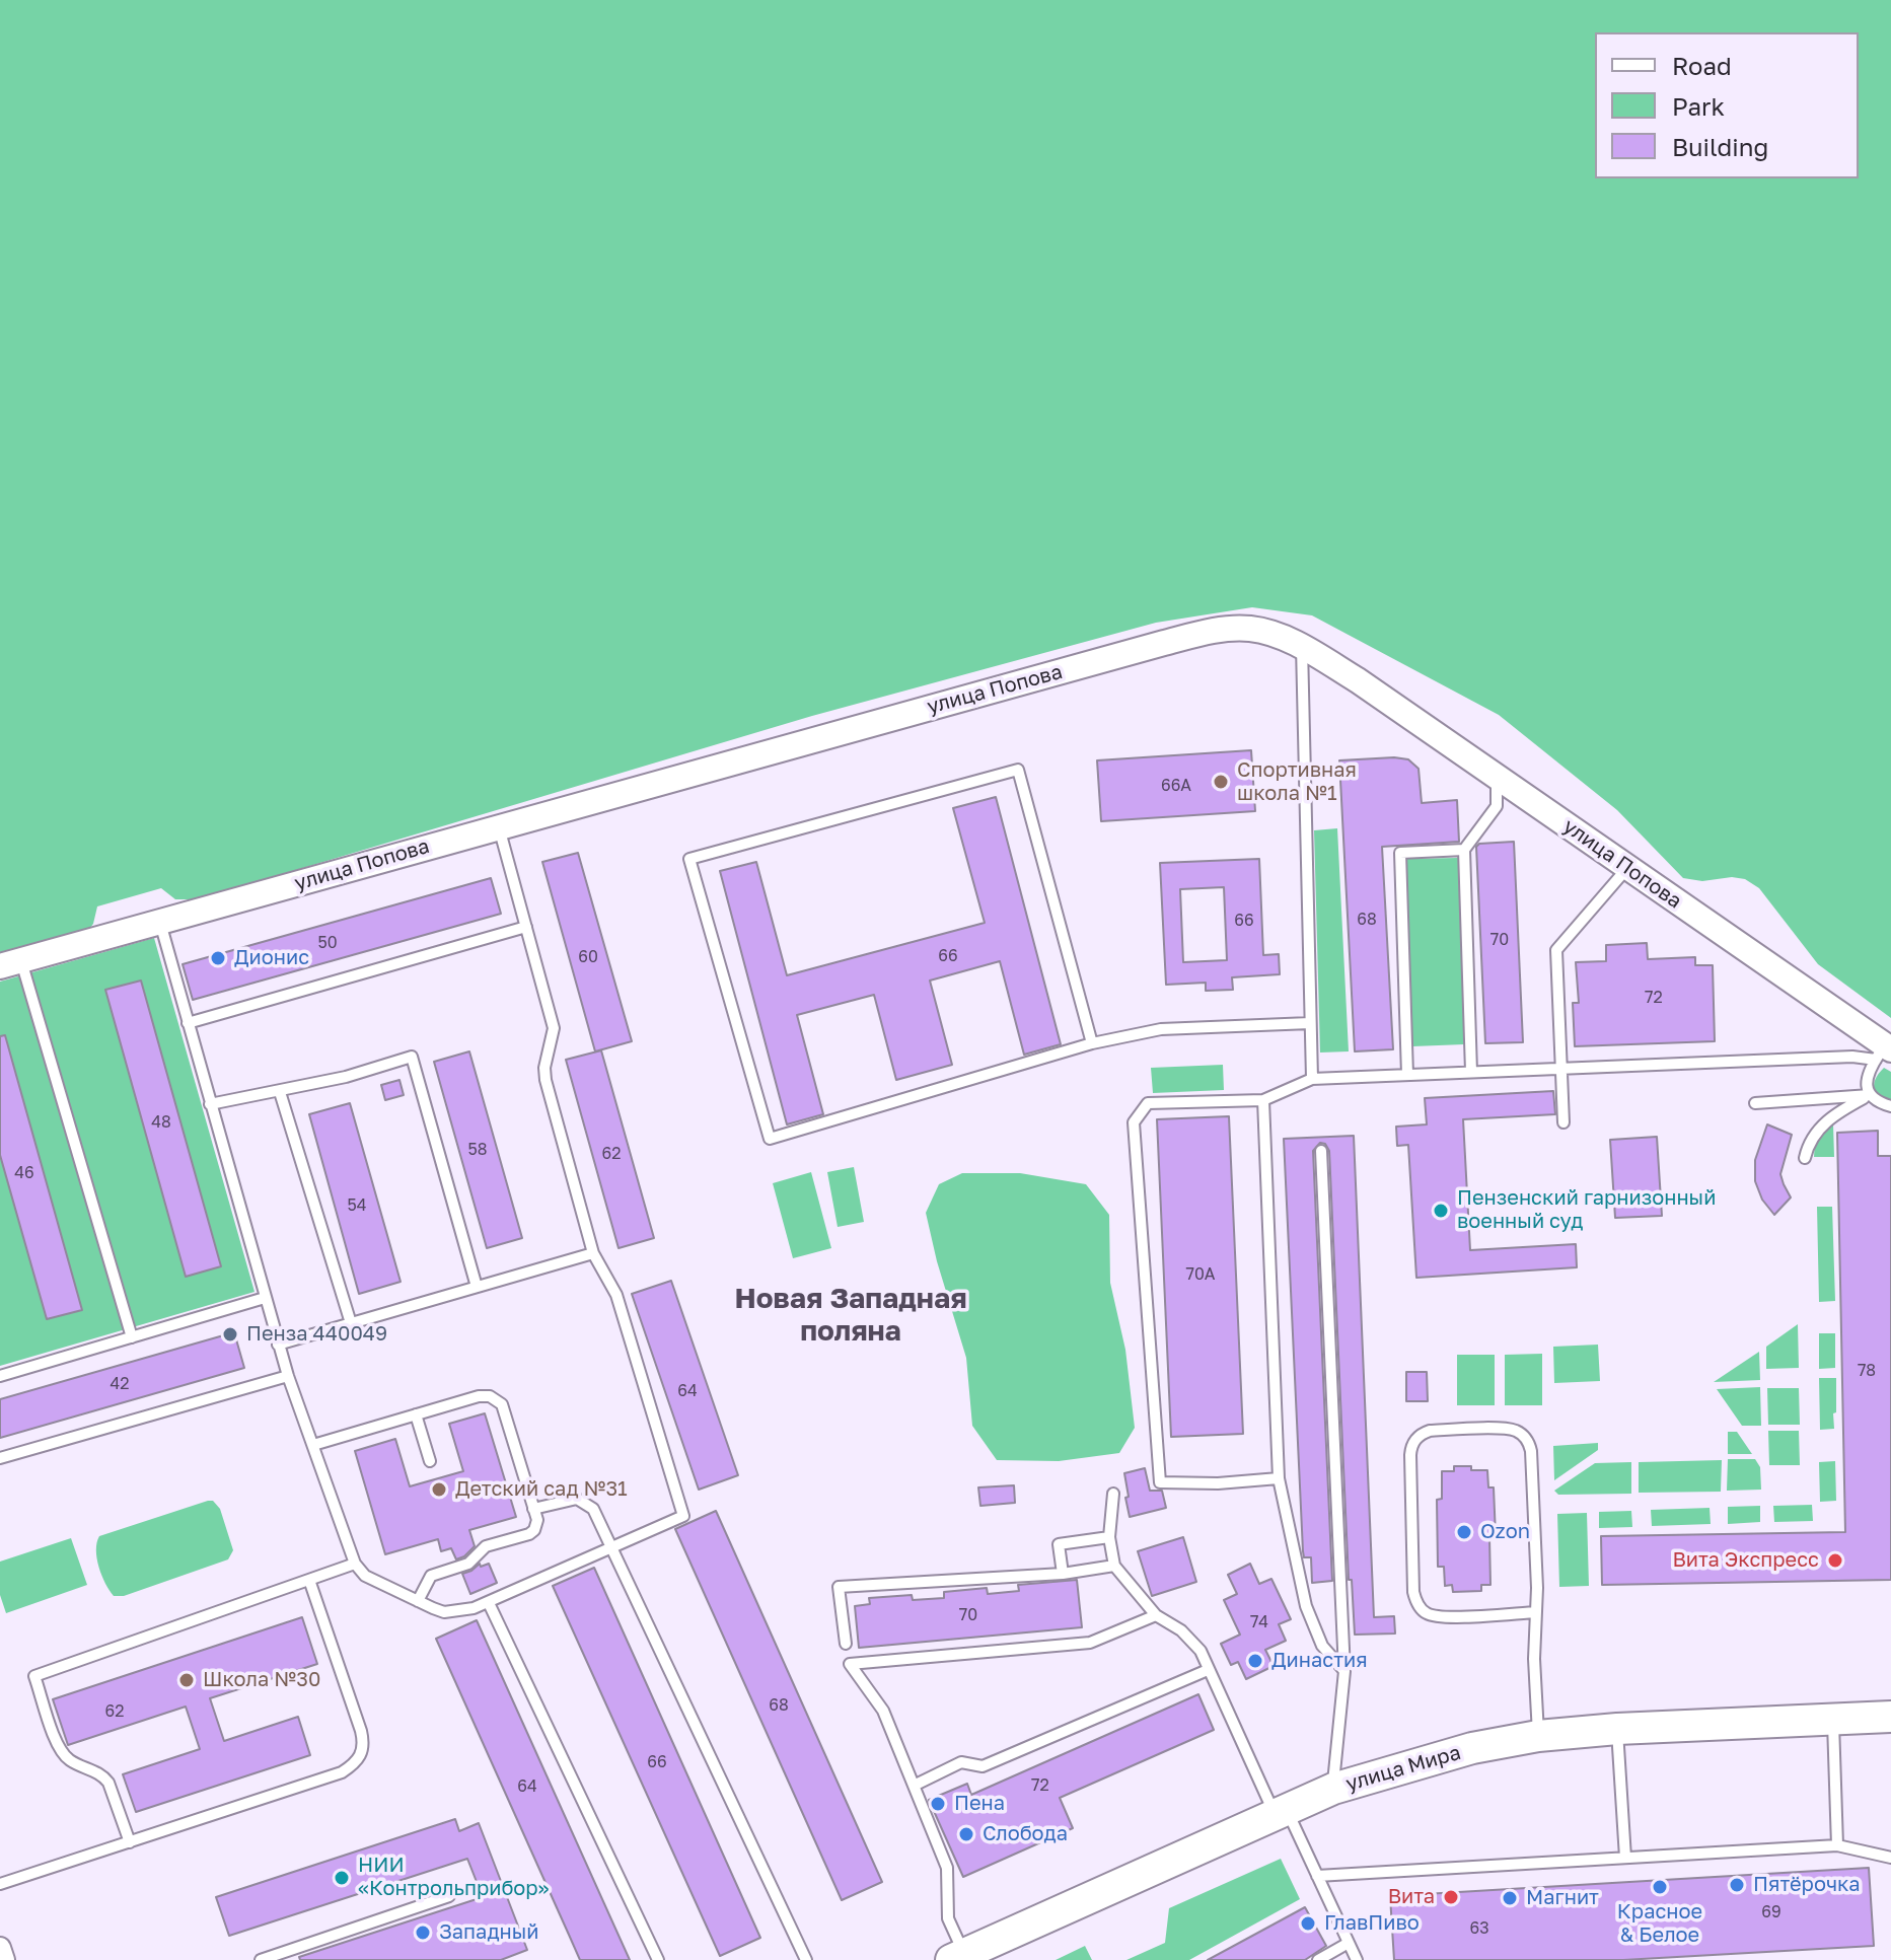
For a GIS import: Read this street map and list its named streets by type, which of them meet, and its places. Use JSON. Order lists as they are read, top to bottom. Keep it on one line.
{"streets":{"main road":["улица Мира"],"street":["улица Попова"]},"districts":["Новая Западная поляна"],"places":["Спортивная школа №1","Дионис","Пензенский гарнизонный военный суд","Пенза 440049","Детский сад №31","Ozon","Вита Экспресс","Династия","Школа №30","Пена","Слобода","НИИ «Контрольприбор»","Пятёрочка","Красное & Белое","Вита","Магнит","ГлавПиво","Западный"],"house_numbers":["66А","68","66","70","50","66","60","72","48","58","62","46","54","70А","78","42","64","70","74","68","62","66","72","64","69","63"],"legend":["Road","Park","Building"]}
